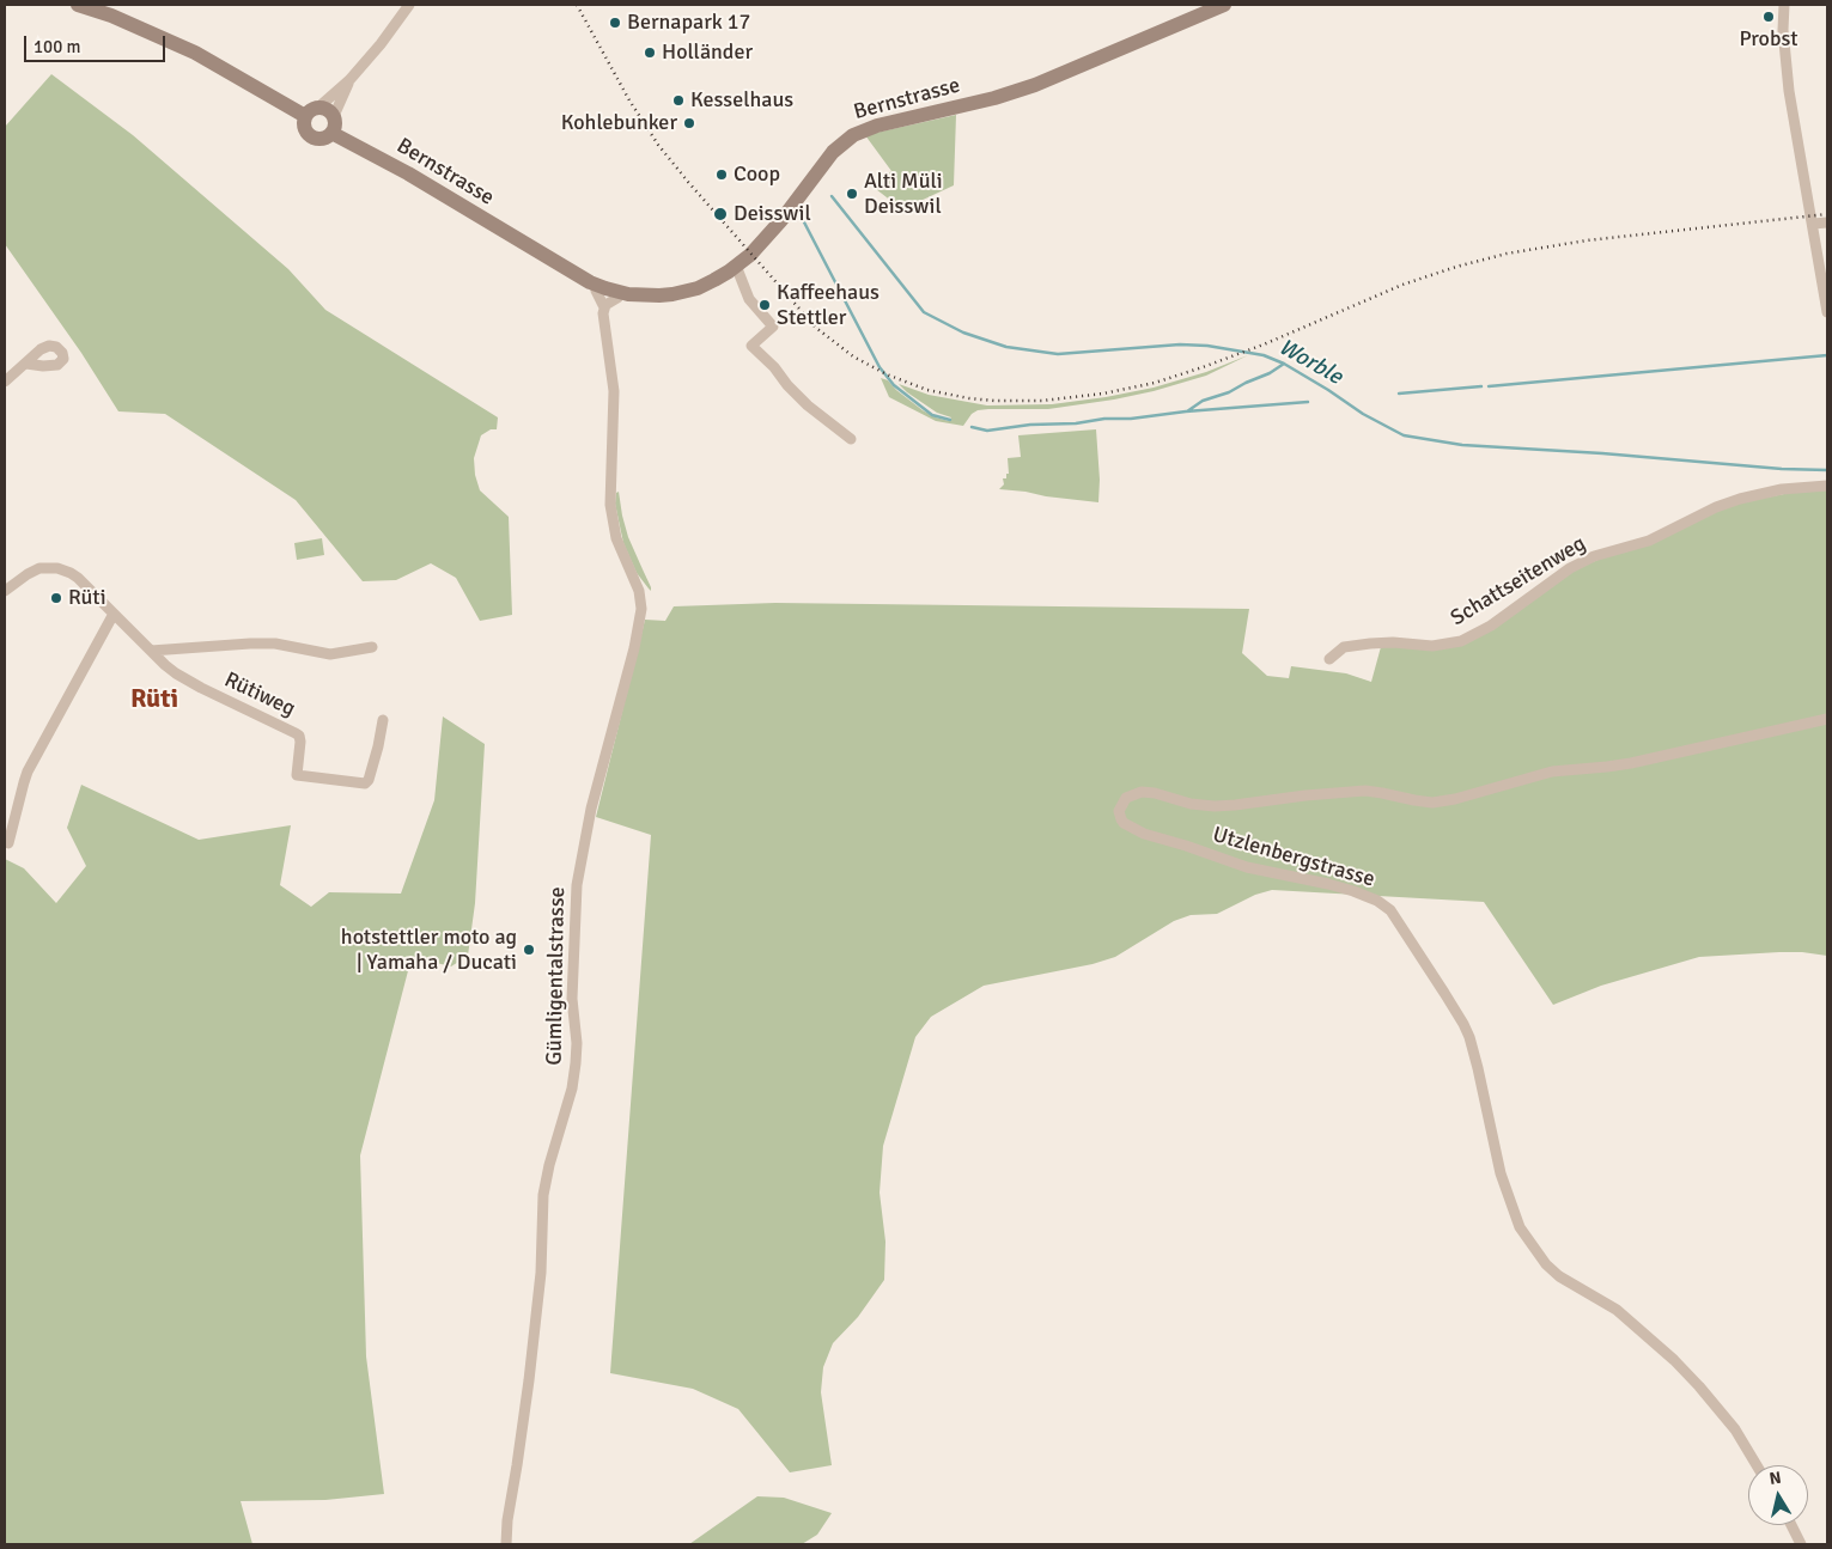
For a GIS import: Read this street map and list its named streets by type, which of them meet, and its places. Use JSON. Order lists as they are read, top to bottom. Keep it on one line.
{"streets":{"main road":["Bernstrasse"],"street":["Schattseitenweg","Rütiweg","Utzlenbergstrasse","Gümligentalstrasse"]},"crossings":[["Bernstrasse","Gümligentalstrasse"]],"districts":["Rüti"],"water":["Worble"],"places":["Probst","Bernapark 17","Holländer","Kesselhaus","Kohlebunker","Coop","Alti Müli Deisswil","Deisswil","Kaffeehaus Stettler","Rüti","hotstettler moto ag | Yamaha / Ducati"],"scale_bar":"100 m","north":"top"}
